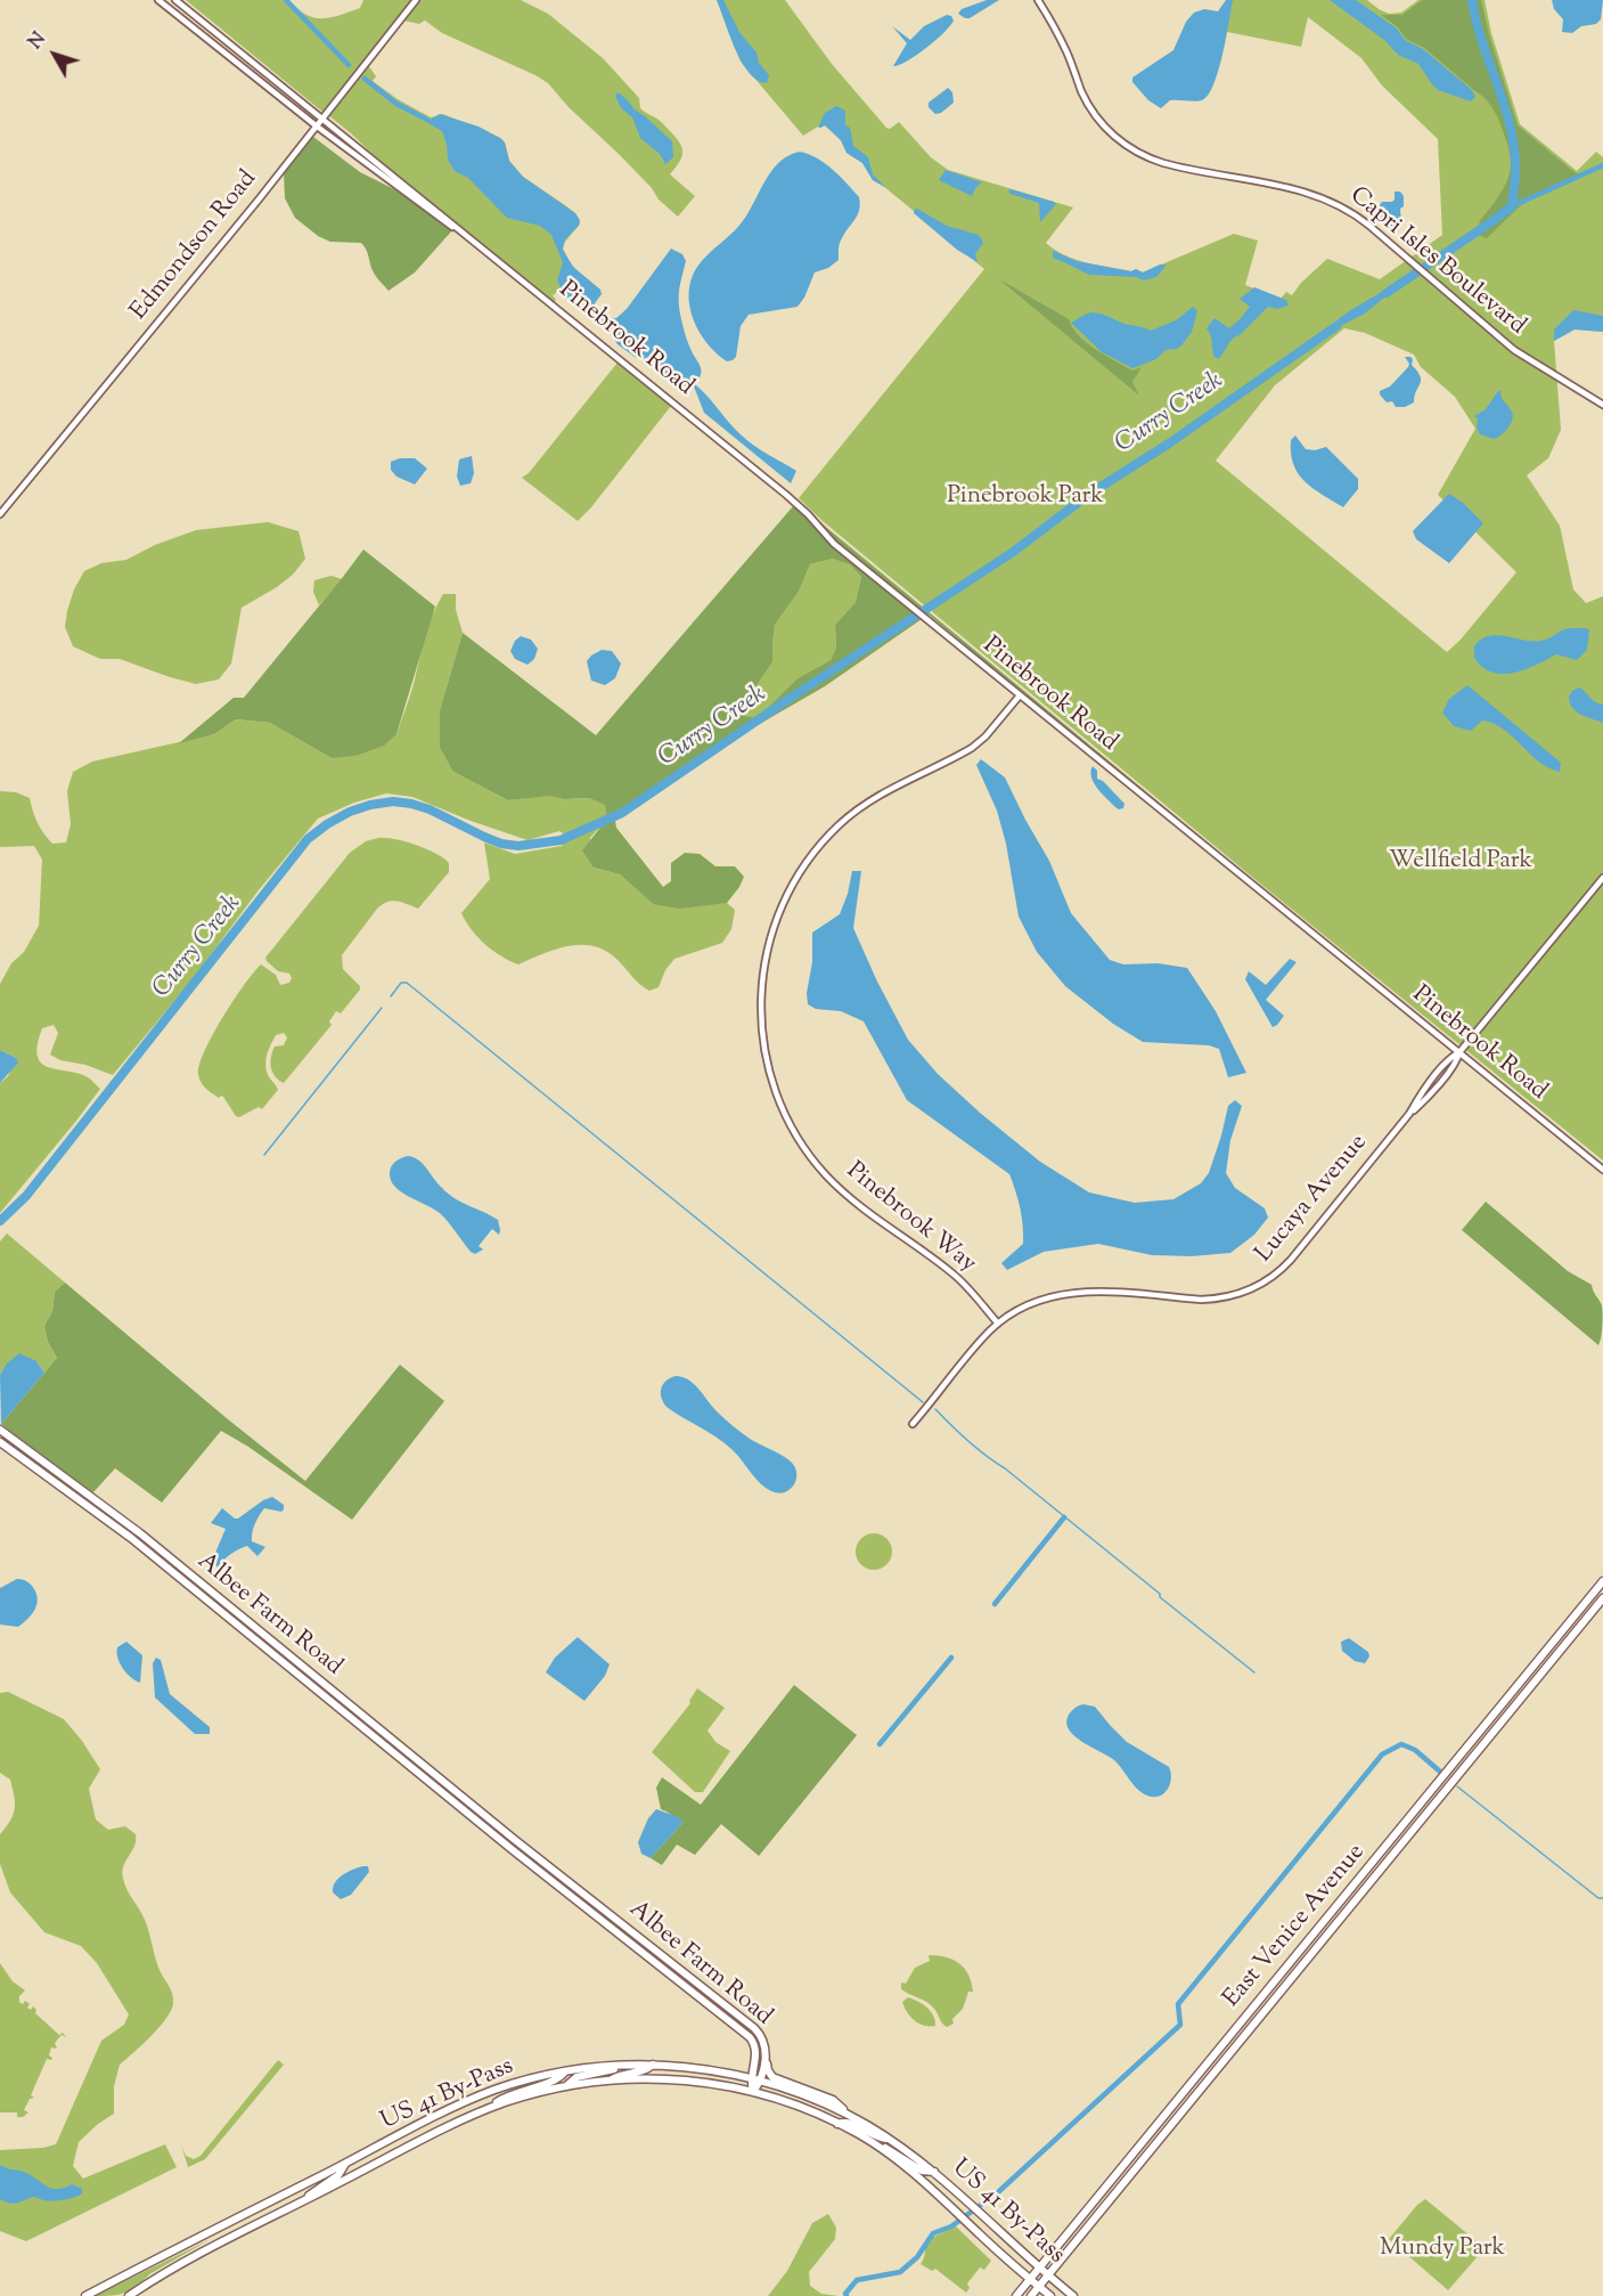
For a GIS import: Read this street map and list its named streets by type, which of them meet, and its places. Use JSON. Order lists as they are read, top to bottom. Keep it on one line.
{"streets":{"main road":["Albee Farm Road","East Venice Avenue","US 41 By-Pass"],"street":["Edmondson Road","Capri Isles Boulevard","Pinebrook Road","Lucaya Avenue","Pinebrook Way"]},"crossings":[["Edmondson Road","Pinebrook Road"],["Pinebrook Road","Lucaya Avenue"],["Pinebrook Road","Pinebrook Way"],["Lucaya Avenue","Pinebrook Way"],["Albee Farm Road","US 41 By-Pass"],["East Venice Avenue","US 41 By-Pass"]],"water":["Curry Creek"],"parks":["Pinebrook Park","Wellfield Park","Mundy Park"],"north":"top left"}
